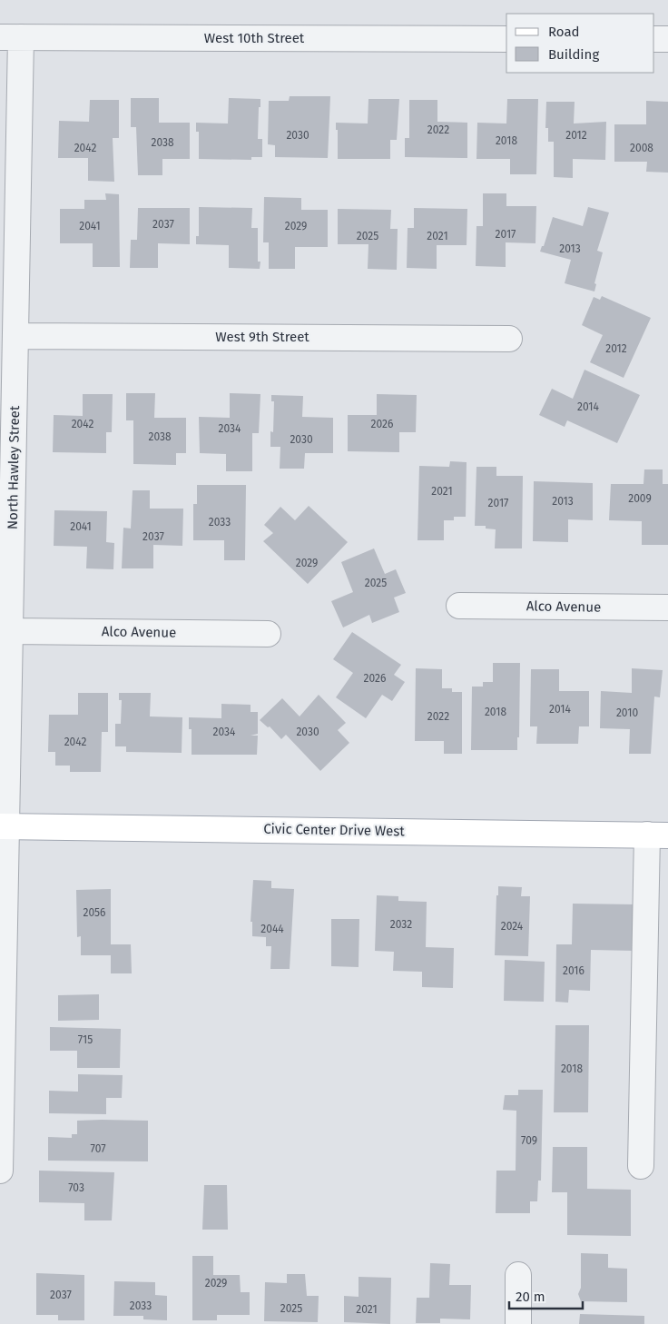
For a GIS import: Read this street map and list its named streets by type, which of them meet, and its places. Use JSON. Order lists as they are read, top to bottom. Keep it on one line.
{"streets":{"main road":["Civic Center Drive West"],"street":["West 10th Street","West 9th Street","North Hawley Street","Alco Avenue"]},"crossings":[["West 10th Street","North Hawley Street"],["West 9th Street","North Hawley Street"],["North Hawley Street","Alco Avenue"],["North Hawley Street","Civic Center Drive West"]],"house_numbers":["2022","2030","2012","2018","2038","2042","2008","2037","2041","2029","2017","2025","2021","2013","2012","2014","2042","2026","2034","2038","2030","2021","2009","2013","2017","2033","2041","2037","2029","2025","2026","2014","2018","2010","2022","2034","2030","2042","2056","2032","2024","2044","2016","715","2018","709","707","703","2029","2037","2033","2025","2021"],"legend":["Road","Building"],"scale_bar":"20 m"}
